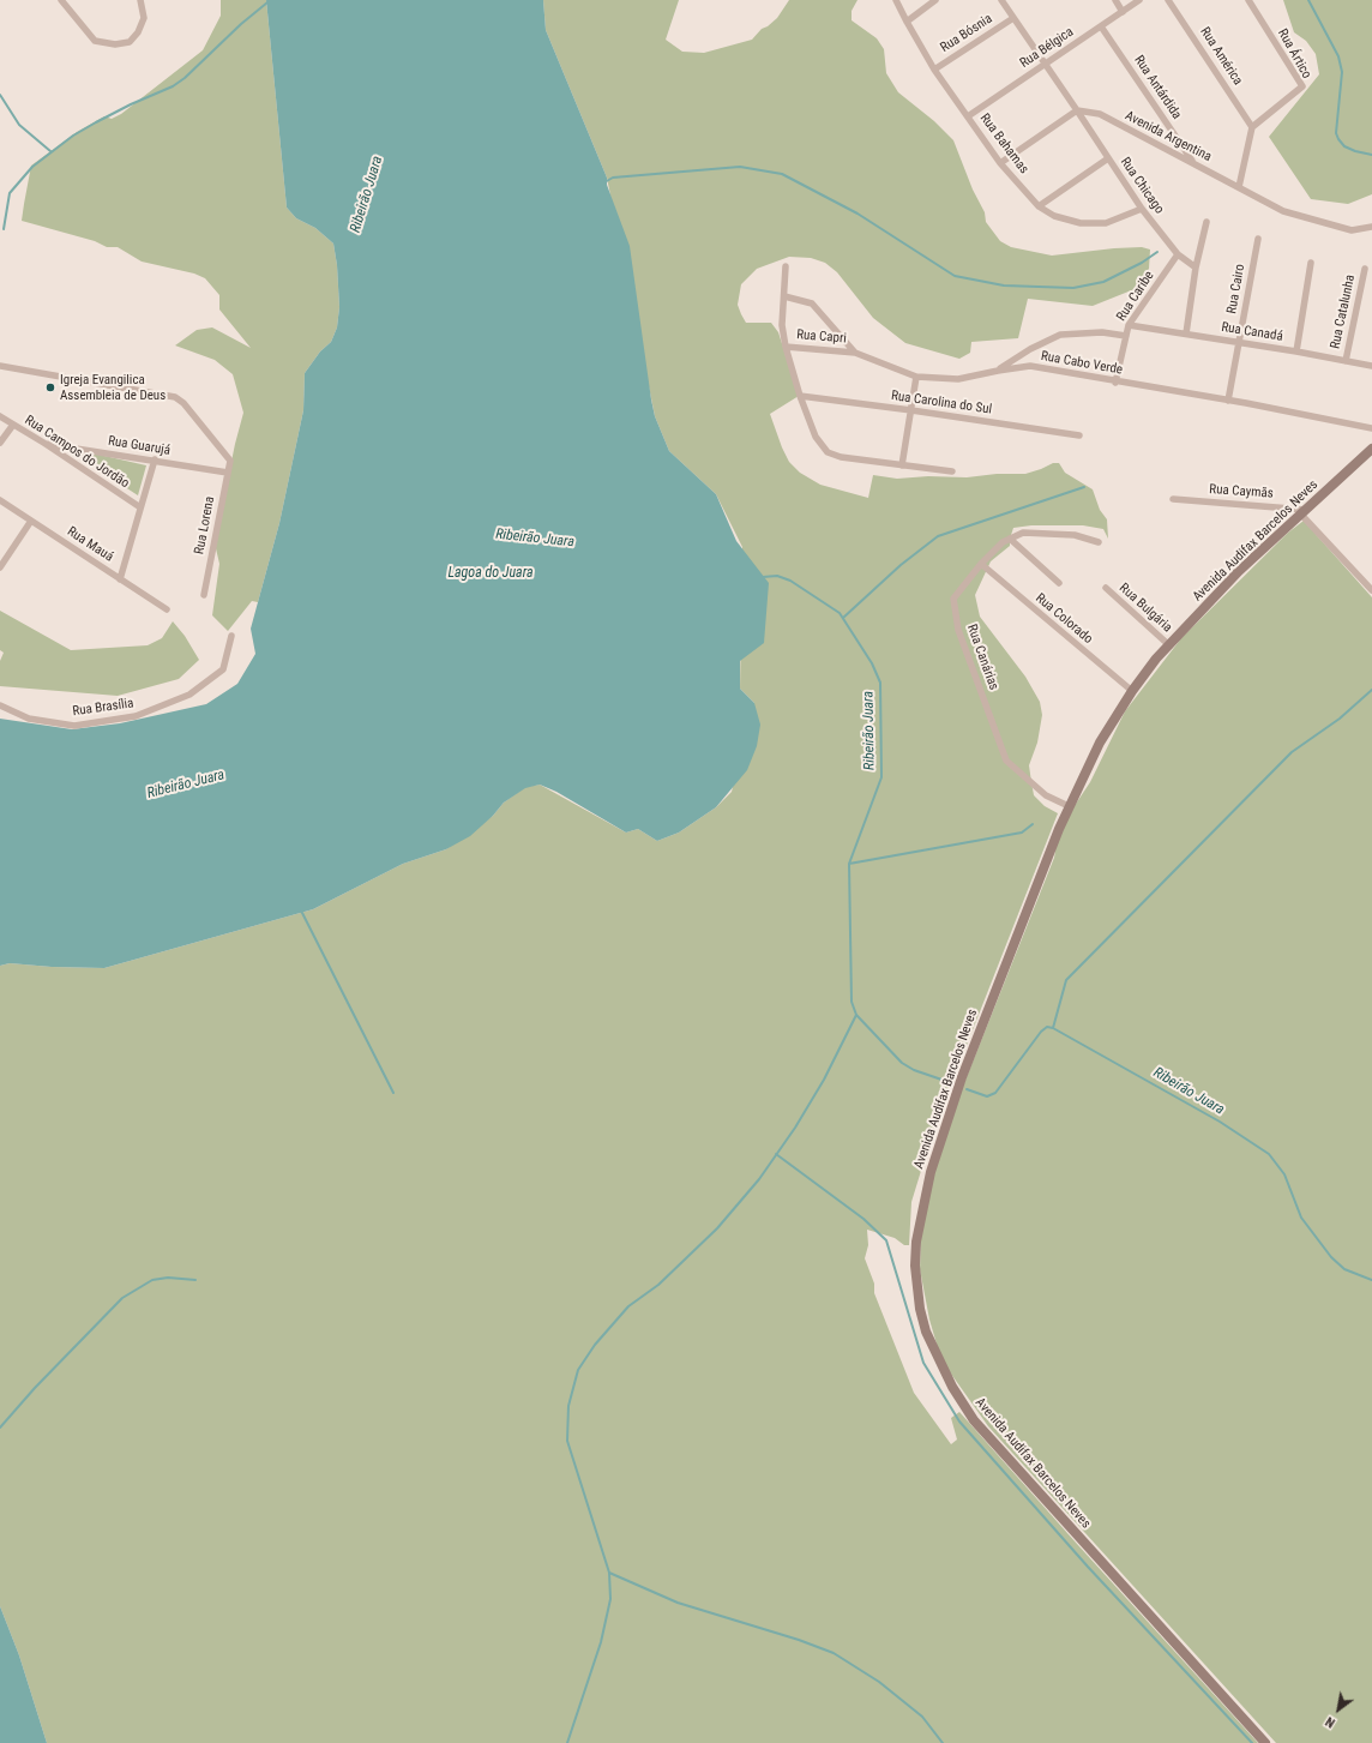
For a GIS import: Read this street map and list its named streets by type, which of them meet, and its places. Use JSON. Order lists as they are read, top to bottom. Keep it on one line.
{"streets":{"main road":["Avenida Audifax Barcelos Neves"],"street":["Rua Bósnia","Rua Bélgica","Rua Ártico","Rua América","Rua Antárdida","Avenida Argentina","Rua Bahamas","Rua Chicago","Rua Cairo","Rua Caribe","Rua Catalunha","Rua Canadá","Rua Capri","Rua Cabo Verde","Rua Carolina do Sul","Rua Guarujá","Rua Campos do Jordão","Rua Caymãs","Rua Lorena","Rua Mauá","Rua Bulgária","Rua Colorado","Rua Canárias","Rua Brasília"]},"crossings":[["Rua Bósnia","Rua Bahamas"],["Rua Bélgica","Rua Antárdida"],["Rua Bélgica","Rua Bahamas"],["Rua Ártico","Rua América"],["Rua Antárdida","Avenida Argentina"],["Avenida Argentina","Rua Chicago"],["Rua Bahamas","Rua Chicago"],["Rua Chicago","Rua Caribe"],["Rua Cairo","Rua Canadá"],["Rua Cairo","Rua Cabo Verde"],["Rua Caribe","Rua Canadá"],["Rua Caribe","Rua Cabo Verde"],["Rua Catalunha","Rua Canadá"],["Rua Capri","Rua Cabo Verde"],["Rua Guarujá","Rua Campos do Jordão"],["Rua Guarujá","Rua Lorena"],["Rua Caymãs","Avenida Audifax Barcelos Neves"],["Avenida Audifax Barcelos Neves","Rua Bulgária"],["Avenida Audifax Barcelos Neves","Rua Colorado"],["Avenida Audifax Barcelos Neves","Rua Canárias"],["Rua Colorado","Rua Canárias"]],"water":["Ribeirão Juara","Lagoa do Juara"],"places":["Igreja Evangilica Assembleia de Deus"],"north":"bottom left"}
